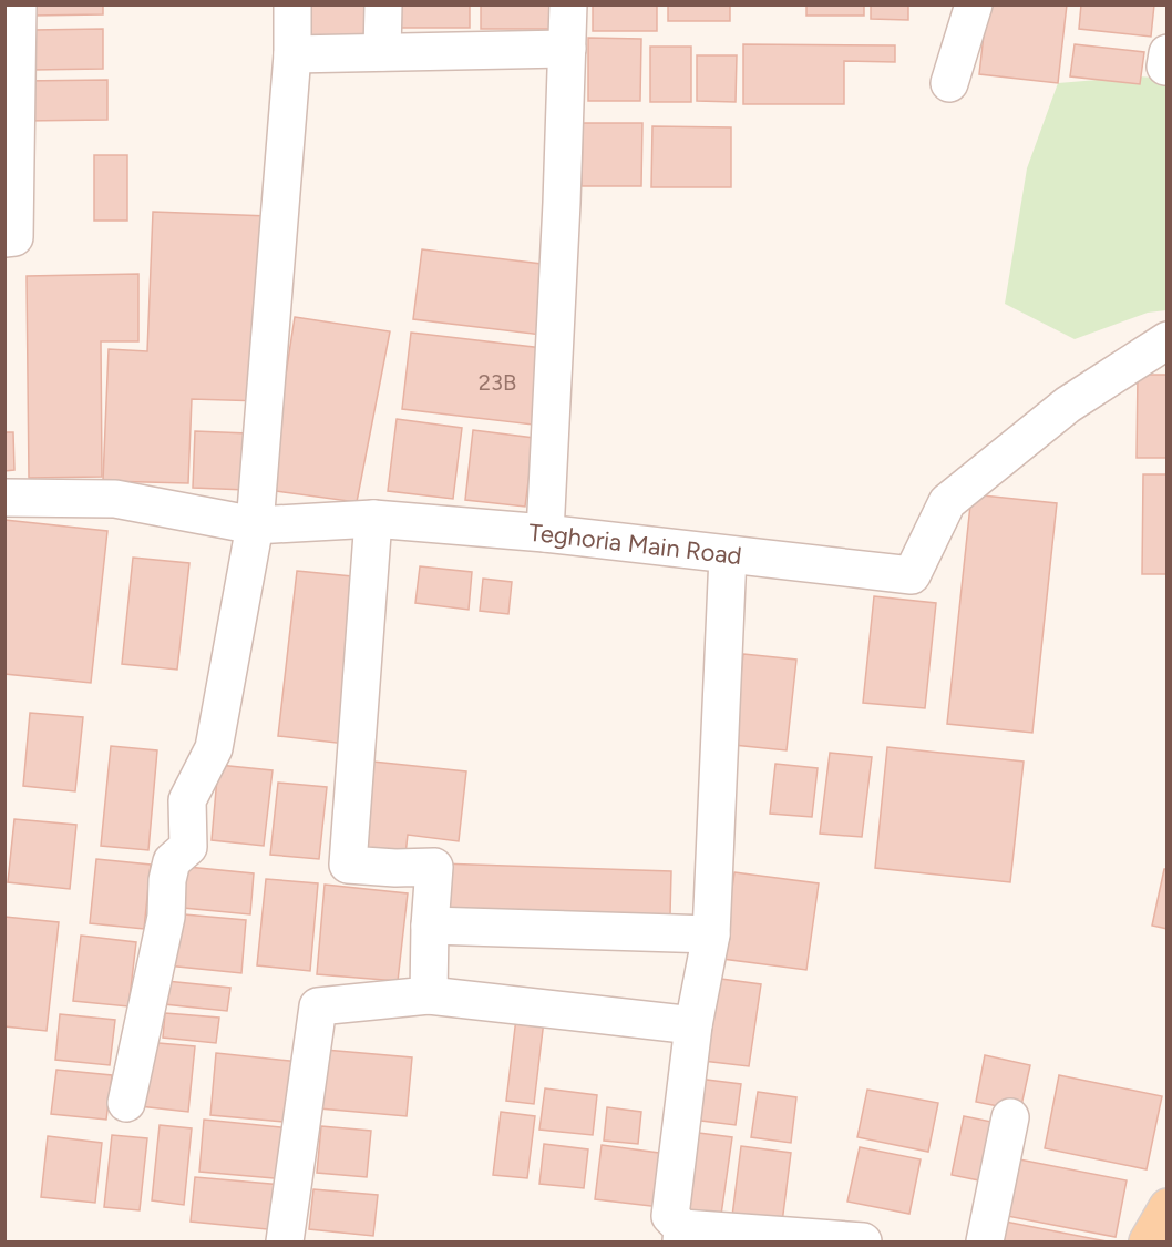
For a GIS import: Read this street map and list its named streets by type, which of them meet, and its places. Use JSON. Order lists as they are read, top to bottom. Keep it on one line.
{"streets":{"street":["Teghoria Main Road"]},"house_numbers":["23B"]}
